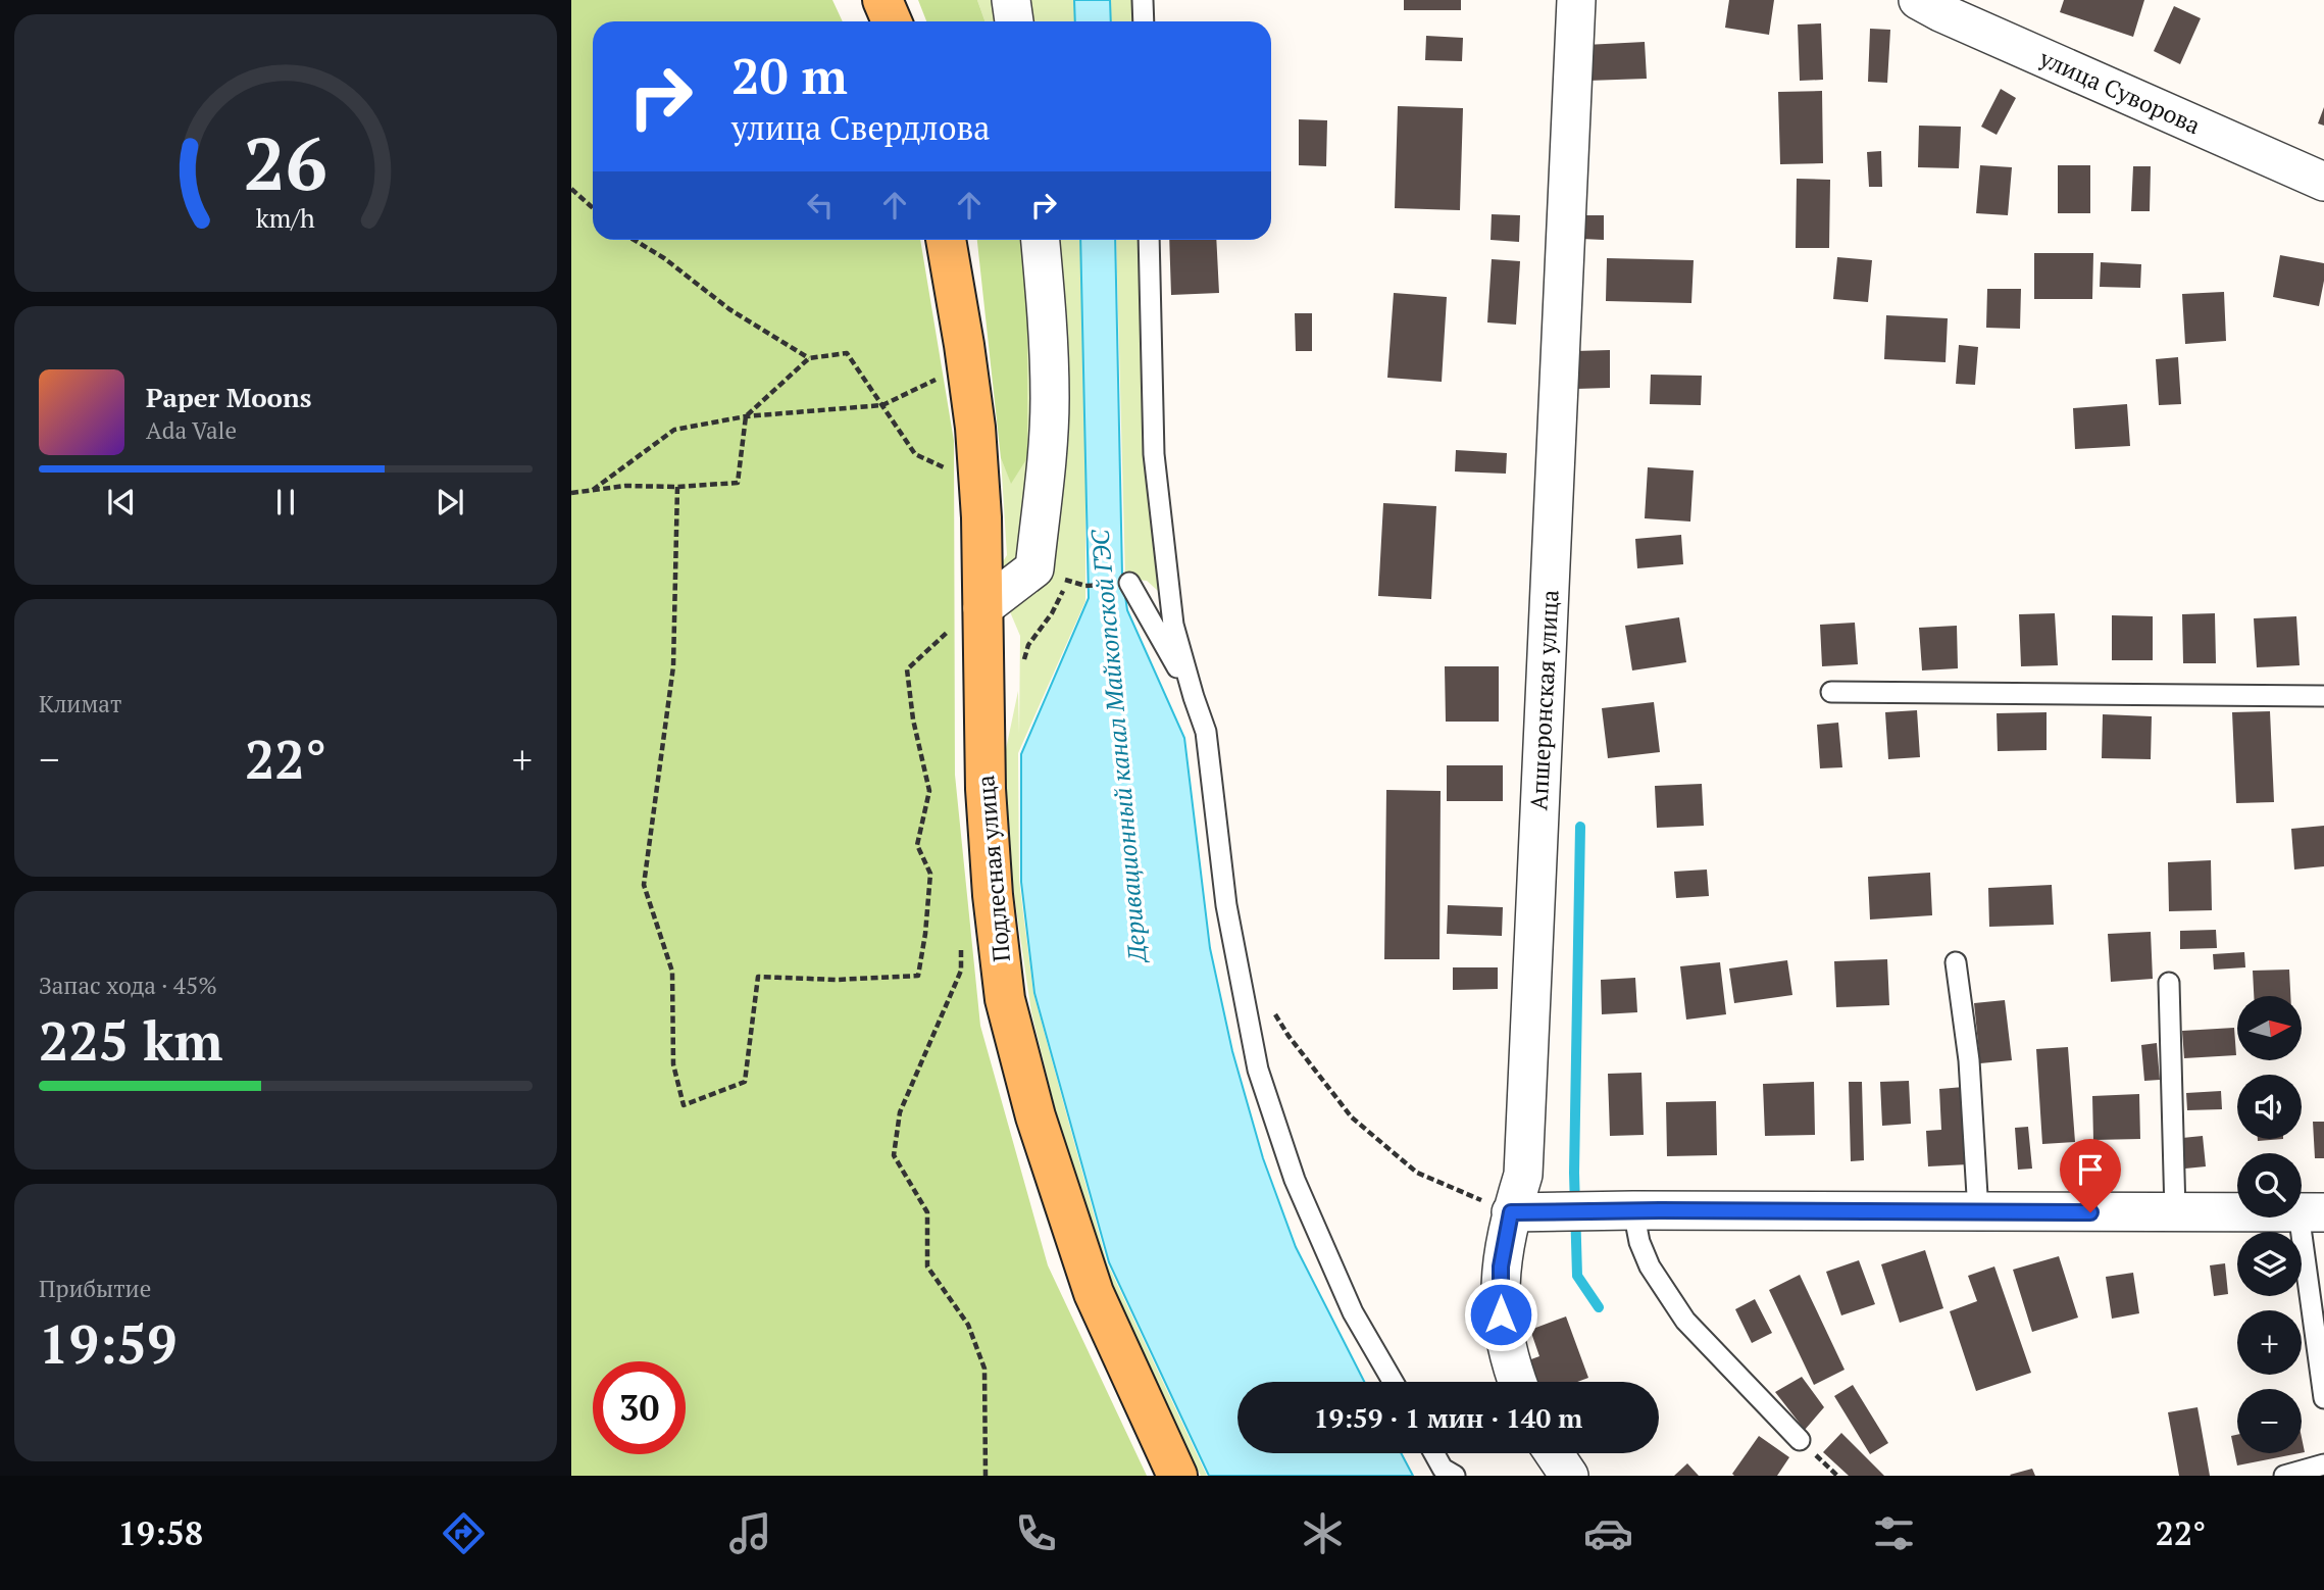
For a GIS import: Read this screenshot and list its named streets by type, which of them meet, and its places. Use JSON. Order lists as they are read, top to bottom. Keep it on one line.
{"streets":{"main road":["Подлесная улица"],"street":["улица Суворова","Апшеронская улица"]},"water":["Деривационный канал Майкопской ГЭС"],"north":"right","page":{"turn":["20 m","улица Свердлова"],"song":["Paper Moons","Ada Vale"],"tile":["Климат",["Запас хода · 45%","225 km"],["Прибытие","19:59"]],"heat":["−","22°","+"],"map_buttons":["+","−"],"limit":"30","trip":"19:59 · 1 мин · 140 m","tabs":["19:58","22°"],"gauge":["26","km/h"]}}
